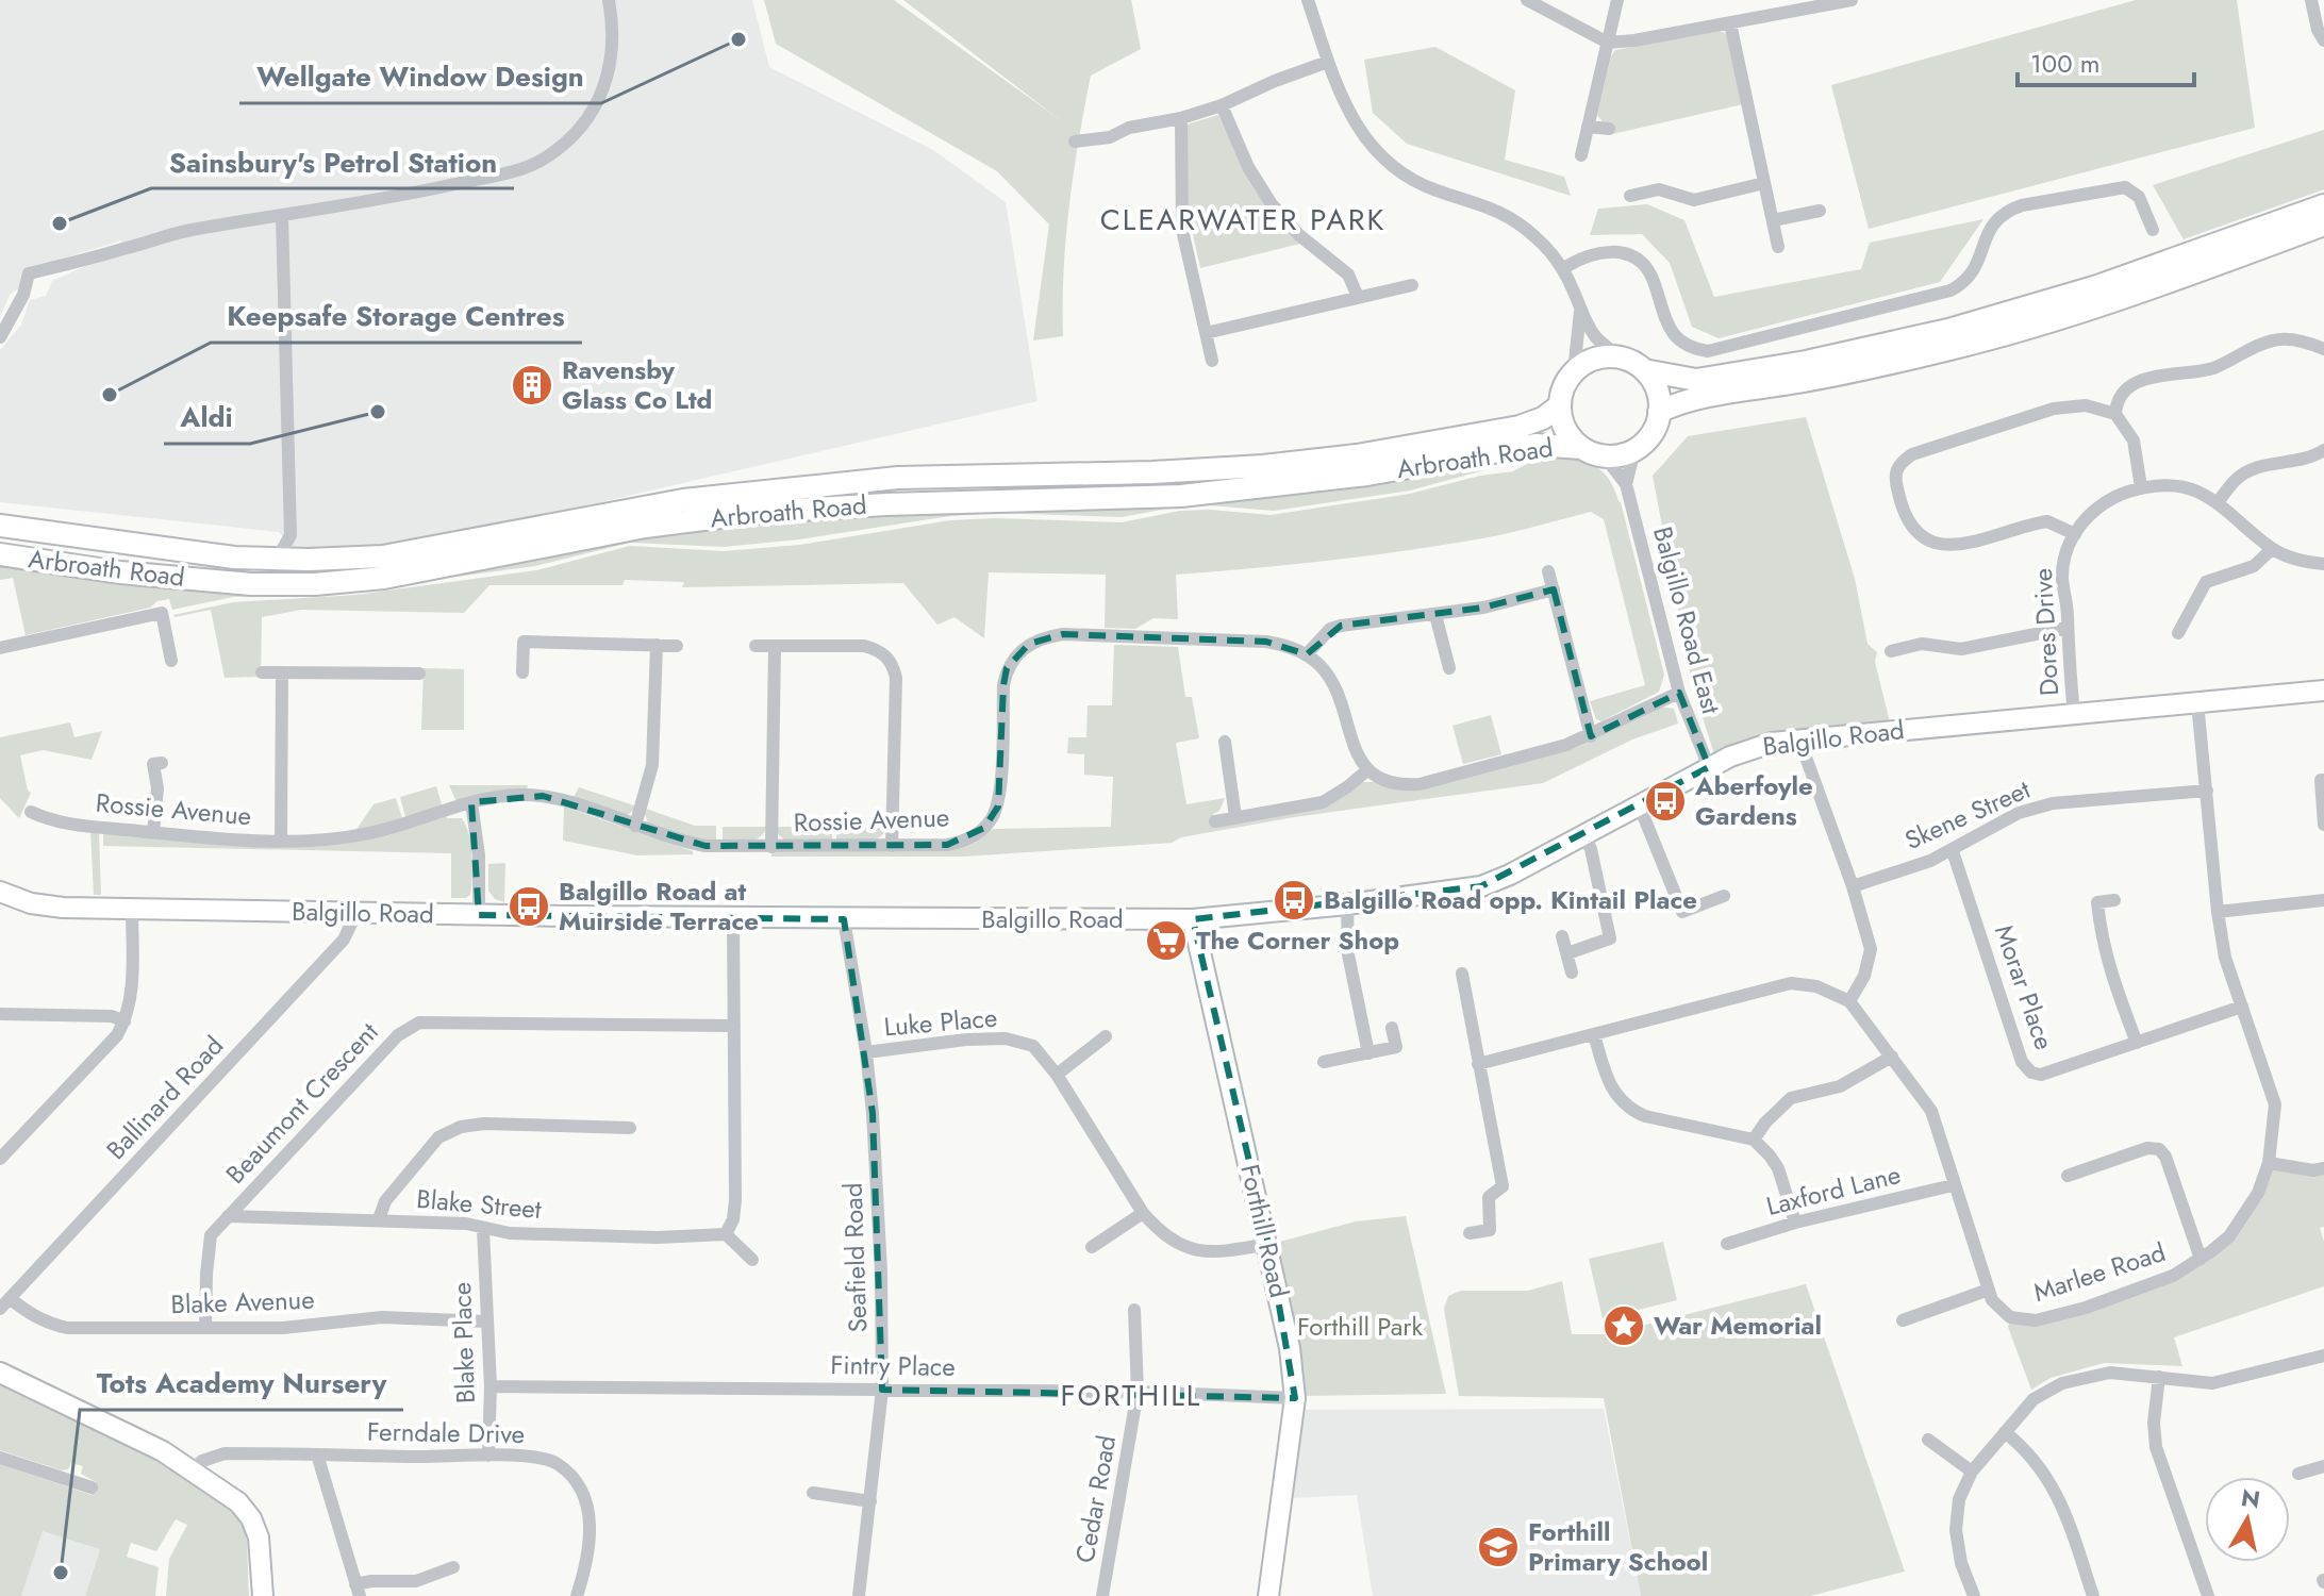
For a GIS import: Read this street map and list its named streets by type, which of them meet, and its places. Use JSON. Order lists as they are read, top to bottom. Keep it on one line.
{"streets":{"main road":["Arbroath Road"],"street":["Balgillo Road East","Dores Drive","Balgillo Road","Rossie Avenue","Skene Street","Morar Place","Luke Place","Ballinard Road","Beaumont Crescent","Laxford Lane","Blake Street","Forthill Road","Seafield Road","Marlee Road","Blake Avenue","Blake Place","Fintry Place","Ferndale Drive","Cedar Road"]},"crossings":[["Arbroath Road","Balgillo Road East"],["Balgillo Road East","Balgillo Road"],["Dores Drive","Balgillo Road"],["Balgillo Road","Ballinard Road"],["Balgillo Road","Forthill Road"],["Balgillo Road","Seafield Road"],["Balgillo Road","Marlee Road"],["Skene Street","Morar Place"],["Skene Street","Marlee Road"],["Morar Place","Marlee Road"],["Luke Place","Forthill Road"],["Luke Place","Seafield Road"],["Ballinard Road","Blake Avenue"],["Beaumont Crescent","Blake Street"],["Beaumont Crescent","Blake Avenue"],["Laxford Lane","Marlee Road"],["Blake Street","Blake Place"],["Forthill Road","Fintry Place"],["Seafield Road","Fintry Place"],["Blake Avenue","Blake Place"],["Blake Place","Fintry Place"],["Blake Place","Ferndale Drive"],["Fintry Place","Cedar Road"]],"districts":["CLEARWATER PARK","FORTHILL"],"parks":["Forthill Park"],"places":{"other":["Wellgate Window Design","Sainsbury's Petrol Station","Keepsafe Storage Centres","Aldi","Tots Academy Nursery"],"building":["Ravensby Glass Co Ltd"],"bus stop":["Aberfoyle Gardens","Balgillo Road opp. Kintail Place","Balgillo Road at Muirside Terrace"],"supermarket":["The Corner Shop"],"place":["War Memorial"],"school or university":["Forthill Primary School"]},"scale_bar":"100 m","north":"top"}
